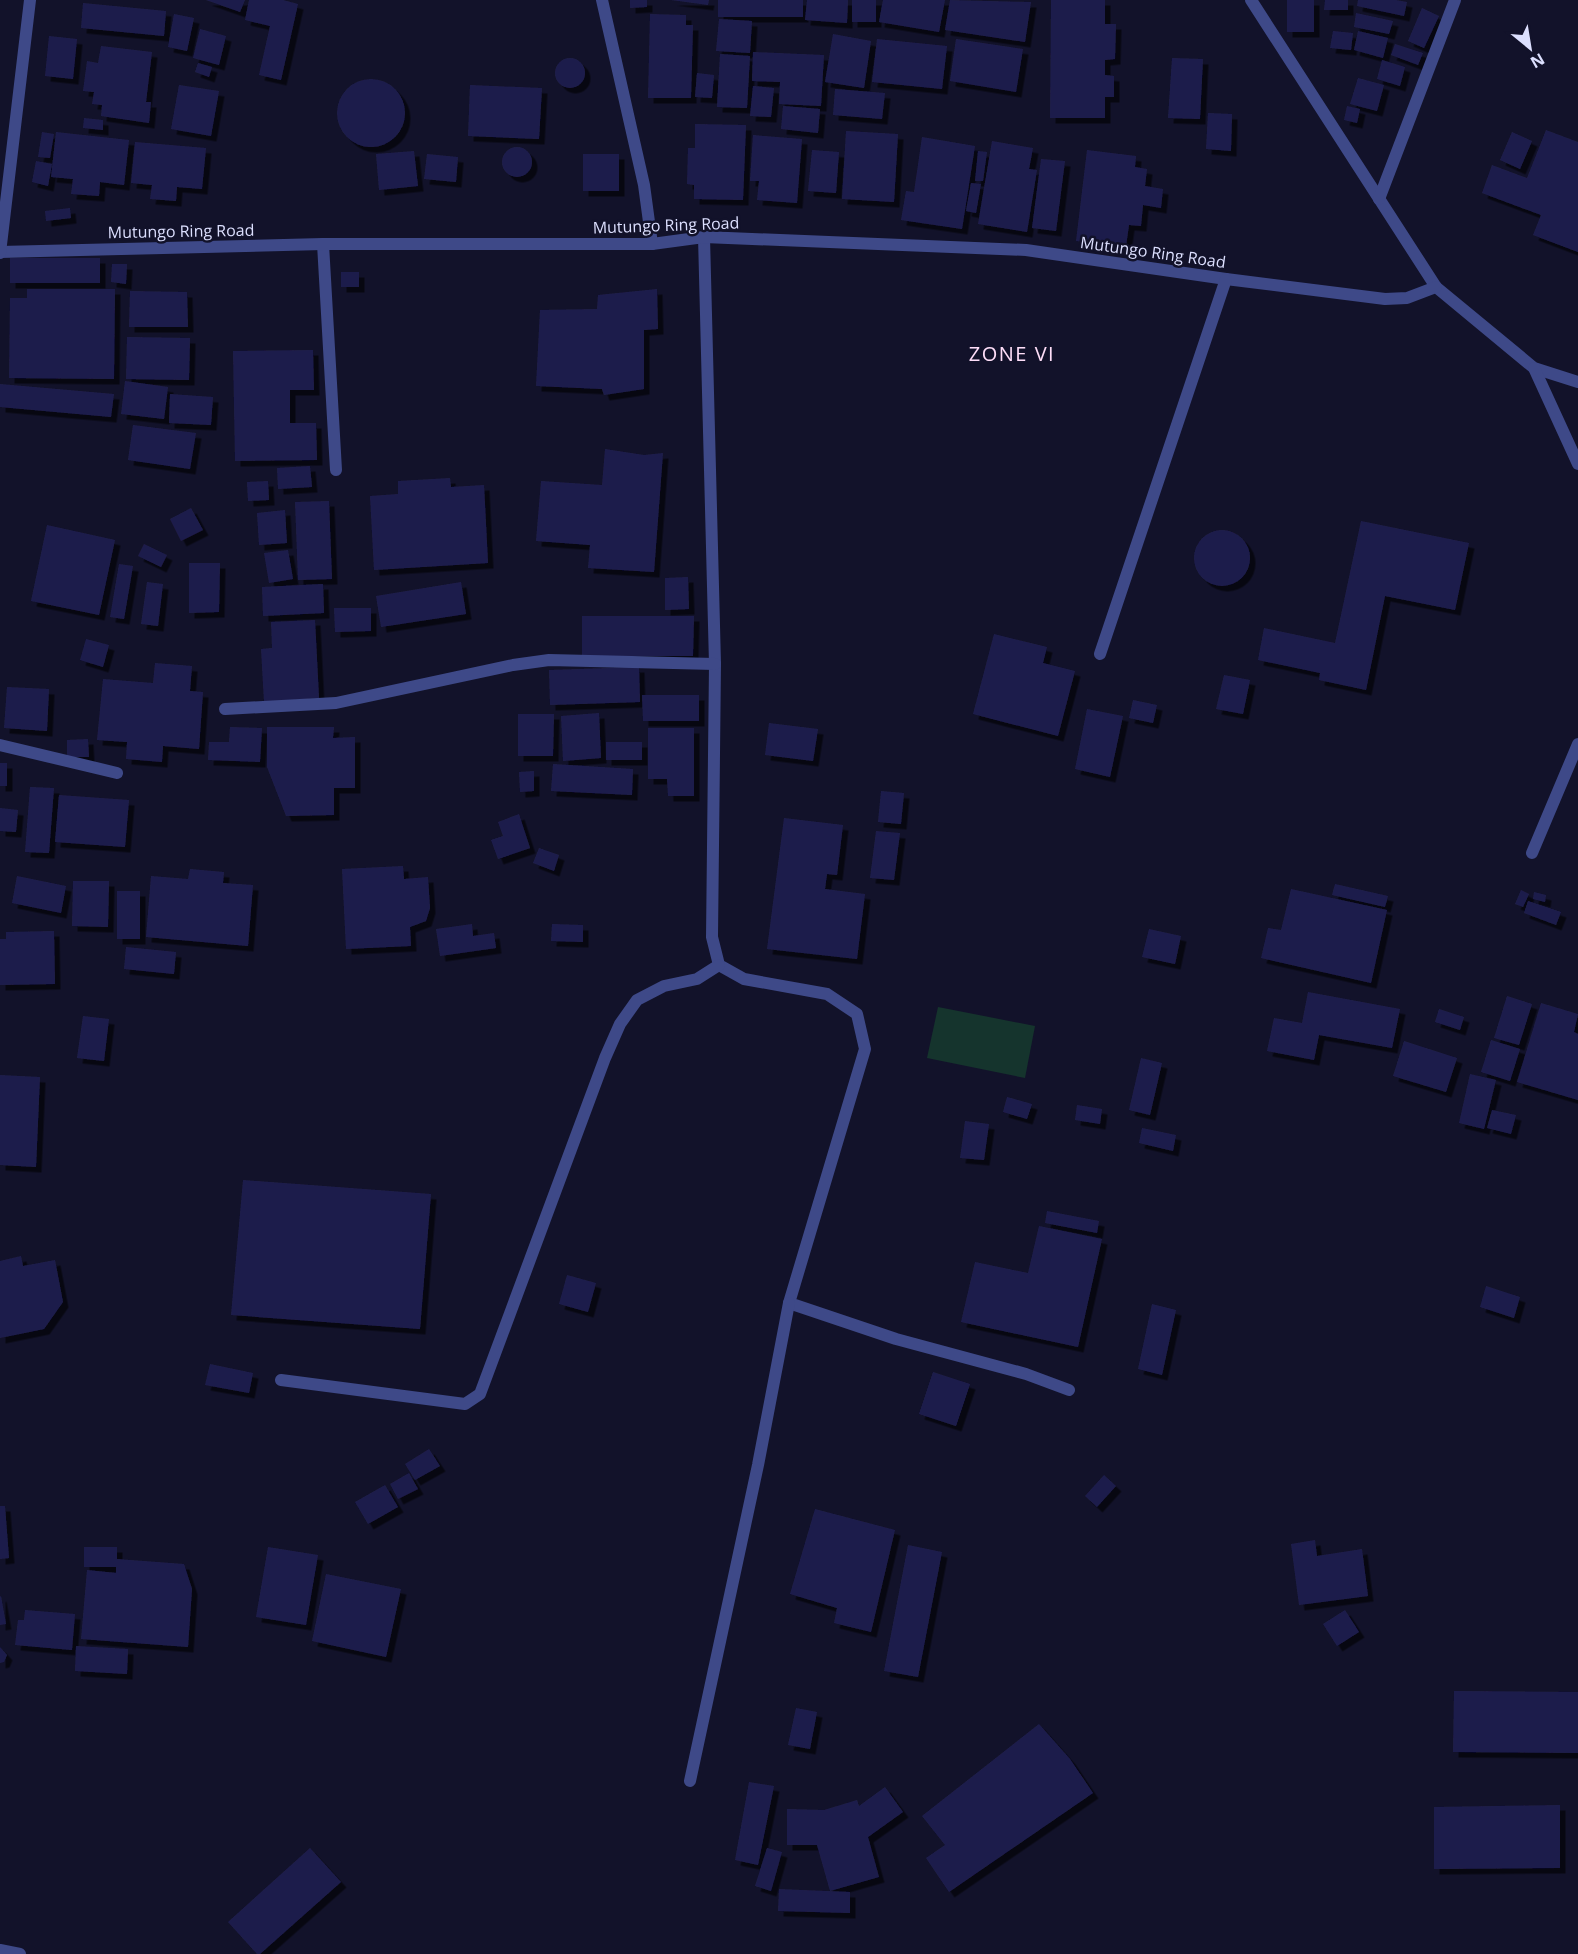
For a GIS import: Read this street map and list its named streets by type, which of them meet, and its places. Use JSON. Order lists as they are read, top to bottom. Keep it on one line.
{"streets":{"street":["Mutungo Ring Road"]},"districts":["ZONE VI"],"north":"bottom right"}
